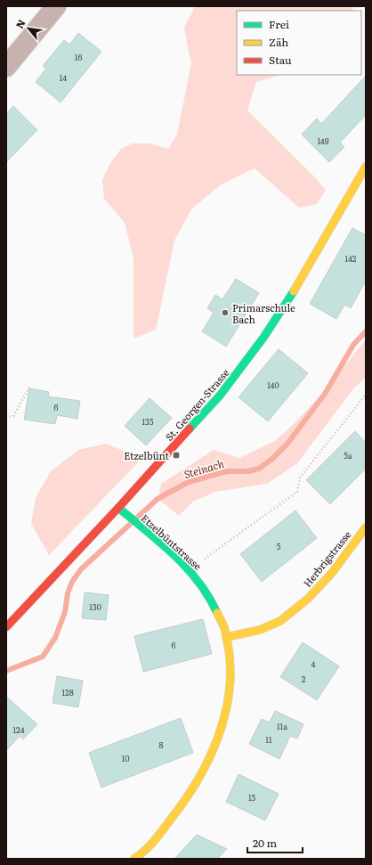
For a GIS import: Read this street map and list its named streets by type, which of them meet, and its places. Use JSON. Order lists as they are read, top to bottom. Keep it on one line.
{"streets":{"street":["St. Georgen-Strasse","Etzelbüntstrasse","Herbrigstrasse"]},"crossings":[["St. Georgen-Strasse","Etzelbüntstrasse"],["Etzelbüntstrasse","Herbrigstrasse"]],"water":["Steinach"],"places":{"other":["Primarschule Bach"],"transit":["Etzelbünt"]},"house_numbers":["16","14","149","142","140","6","135","5a","5","130","6","4","2","128","11a","124","11","8","10","15"],"legend":["Frei","Zäh","Stau"],"scale_bar":"20 m","north":"top left"}
